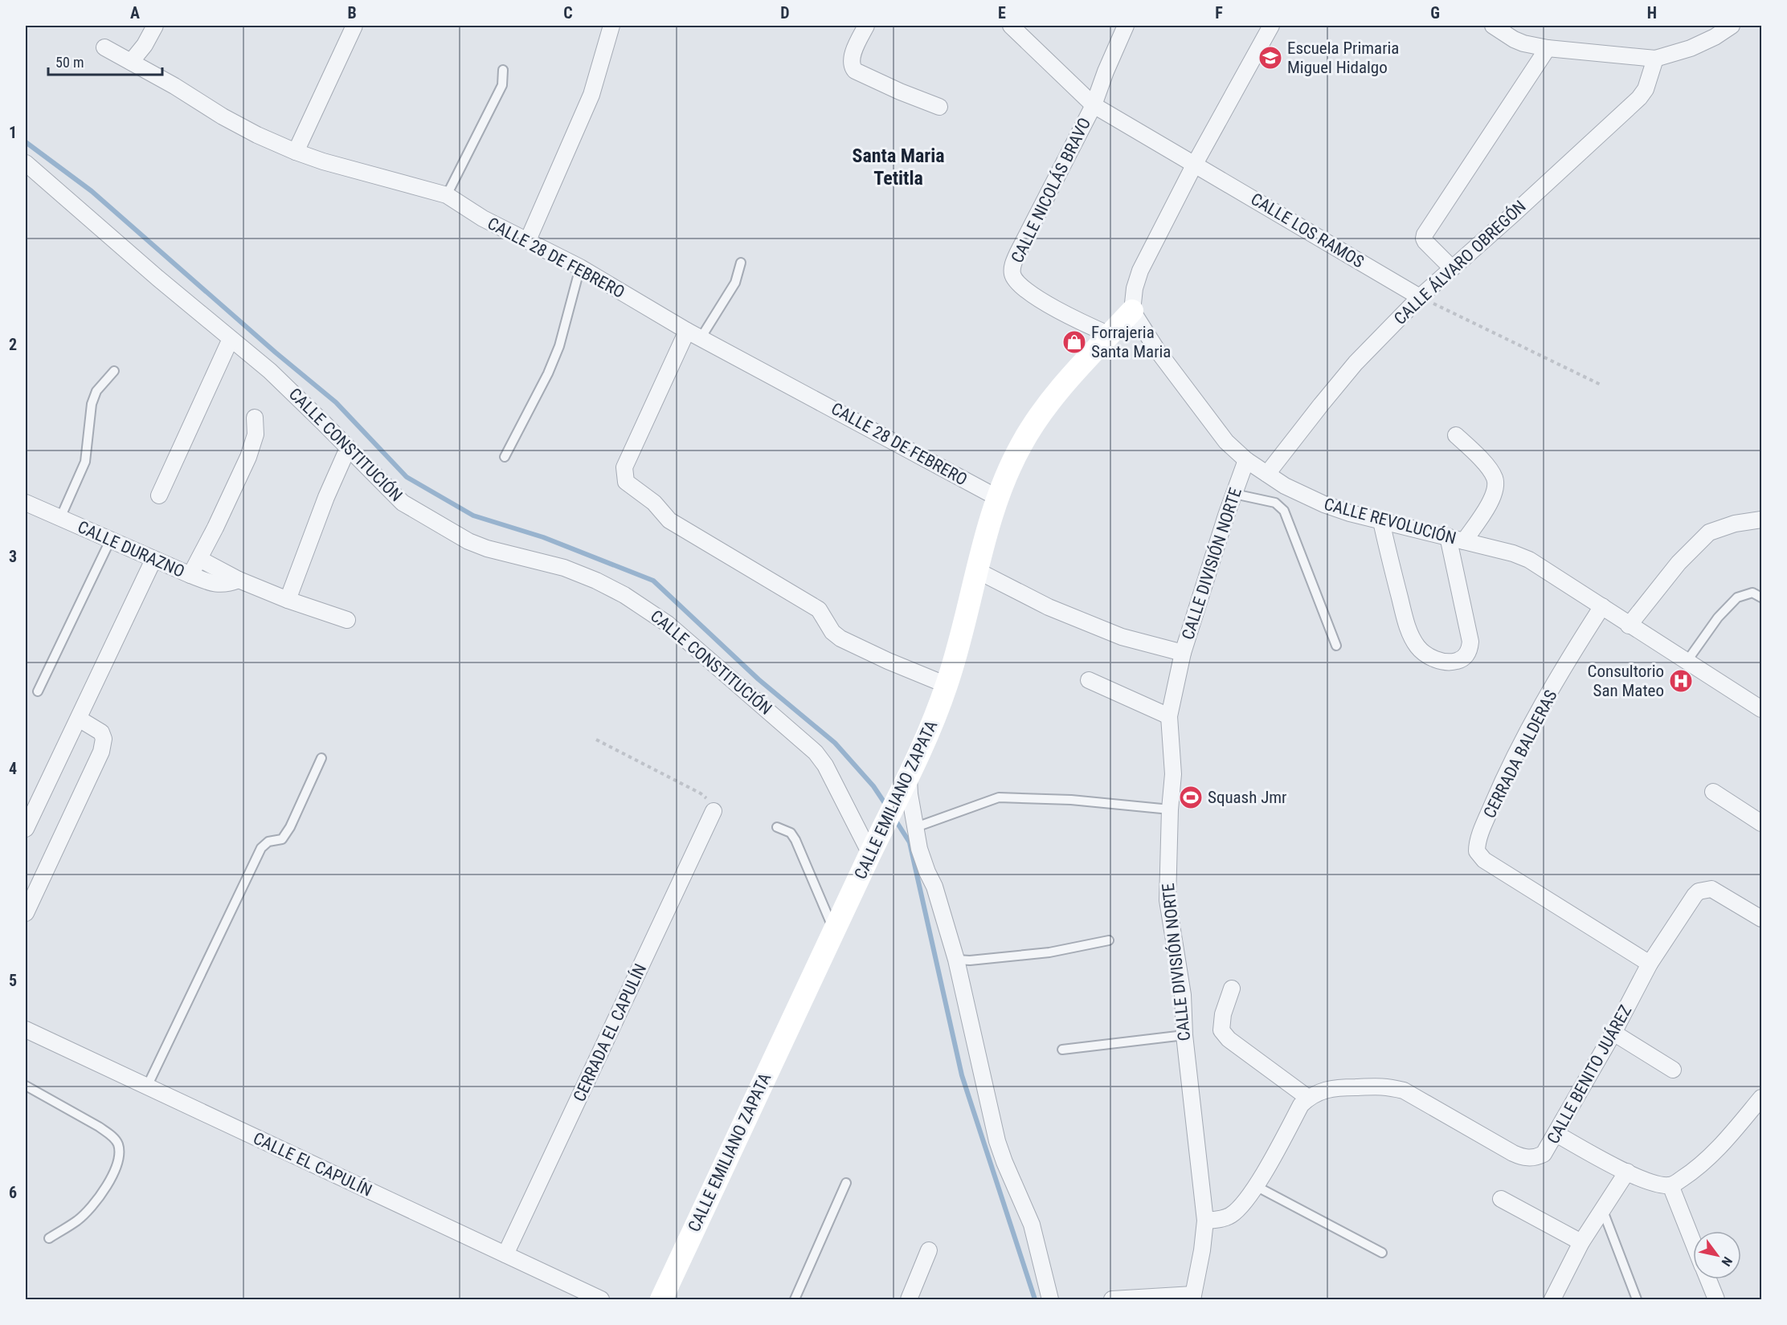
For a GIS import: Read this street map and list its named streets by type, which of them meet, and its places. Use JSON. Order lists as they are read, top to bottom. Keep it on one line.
{"streets":{"street":["CALLE NICOLÁS BRAVO","CALLE LOS RAMOS","CALLE 28 DE FEBRERO","CALLE ÁLVARO OBREGÓN","CALLE CONSTITUCIÓN","CALLE REVOLUCIÓN","CALLE DURAZNO","CALLE DIVISIÓN NORTE","CERRADA BALDERAS","CALLE EMILIANO ZAPATA","CERRADA EL CAPULÍN","CALLE BENITO JUÁREZ","CALLE EL CAPULÍN"]},"crossings":[["CALLE NICOLÁS BRAVO","CALLE EMILIANO ZAPATA"],["CALLE LOS RAMOS","CALLE ÁLVARO OBREGÓN"],["CALLE 28 DE FEBRERO","CALLE EMILIANO ZAPATA"],["CALLE ÁLVARO OBREGÓN","CALLE REVOLUCIÓN"],["CALLE CONSTITUCIÓN","CALLE EMILIANO ZAPATA"],["CALLE REVOLUCIÓN","CALLE DIVISIÓN NORTE"],["CALLE REVOLUCIÓN","CERRADA BALDERAS"],["CALLE REVOLUCIÓN","CALLE EMILIANO ZAPATA"],["CERRADA BALDERAS","CALLE BENITO JUÁREZ"],["CERRADA EL CAPULÍN","CALLE EL CAPULÍN"]],"districts":["Santa Maria Tetitla"],"places":{"school or university":["Escuela Primaria Miguel Hidalgo"],"shop":["Forrajeria Santa Maria"],"hospital":["Consultorio San Mateo"],"sports":["Squash Jmr"]},"scale_bar":"50 m","north":"bottom right","grid":{"columns":["A","B","C","D","E","F","G","H"],"rows":["1","2","3","4","5","6"]}}
